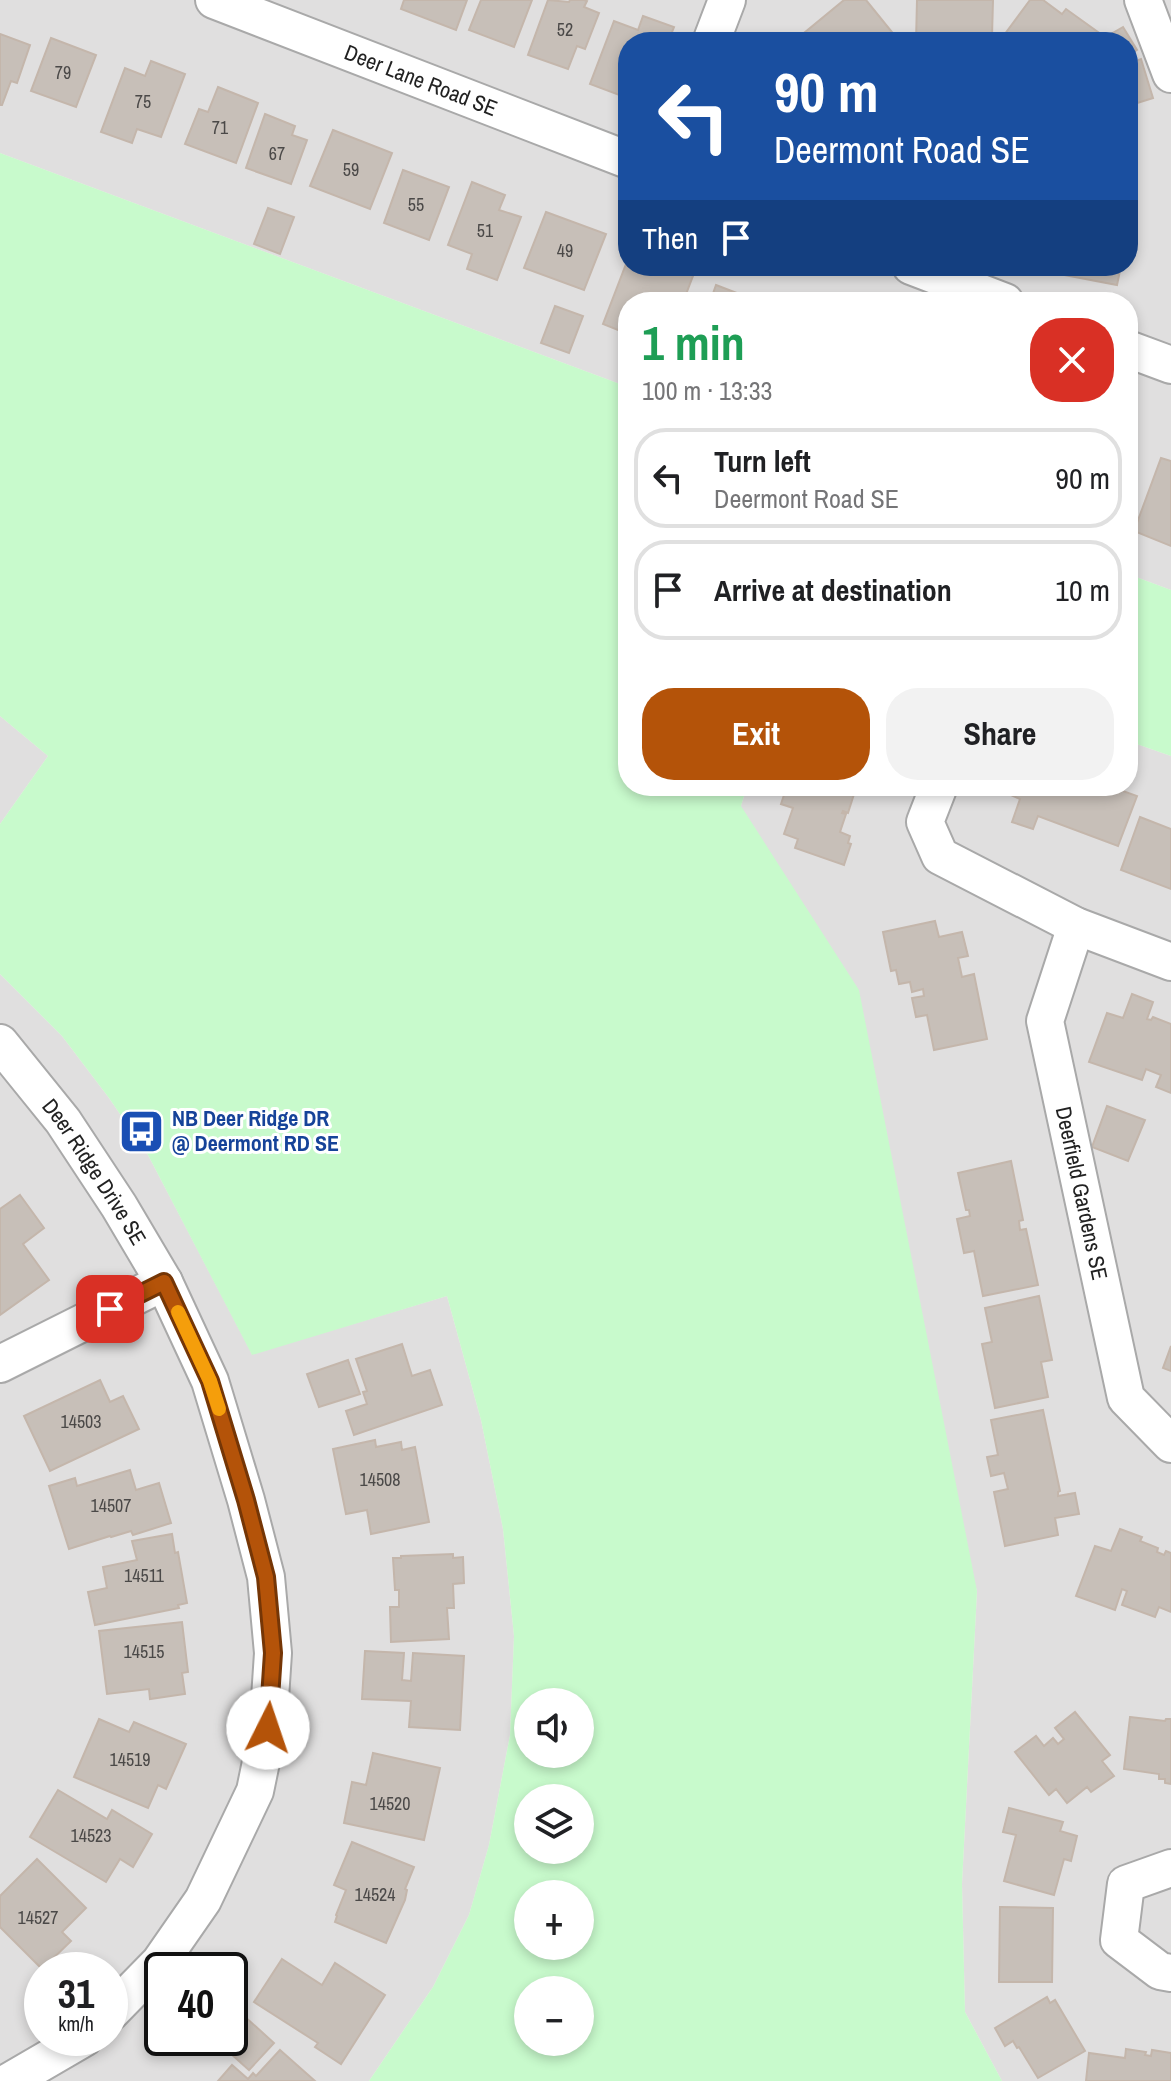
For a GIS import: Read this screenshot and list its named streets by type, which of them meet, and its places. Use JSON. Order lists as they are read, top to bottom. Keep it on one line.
{"streets":{"street":["Deer Lane Road SE","Deer Ridge Drive SE","Deerfield Gardens SE"]},"places":{"bus stop":["NB Deer Ridge DR @ Deermont RD SE"]},"house_numbers":["52","79","75","71","67","59","55","51","49","14503","14508","14507","14511","14515","14519","14520","14523","14524","14527"],"page":{"turn":["90 m","Deermont Road SE"],"then":"Then","heading":["1 min","100 m · 13:33"],"list":[{"name":"Turn left","note":"Deermont Road SE","value":"90 m"},{"name":"Arrive at destination","value":"10 m"}],"buttons":["Exit","Share"],"map_buttons":["+","−"],"speed":"31 km/h","limit":"40"}}
